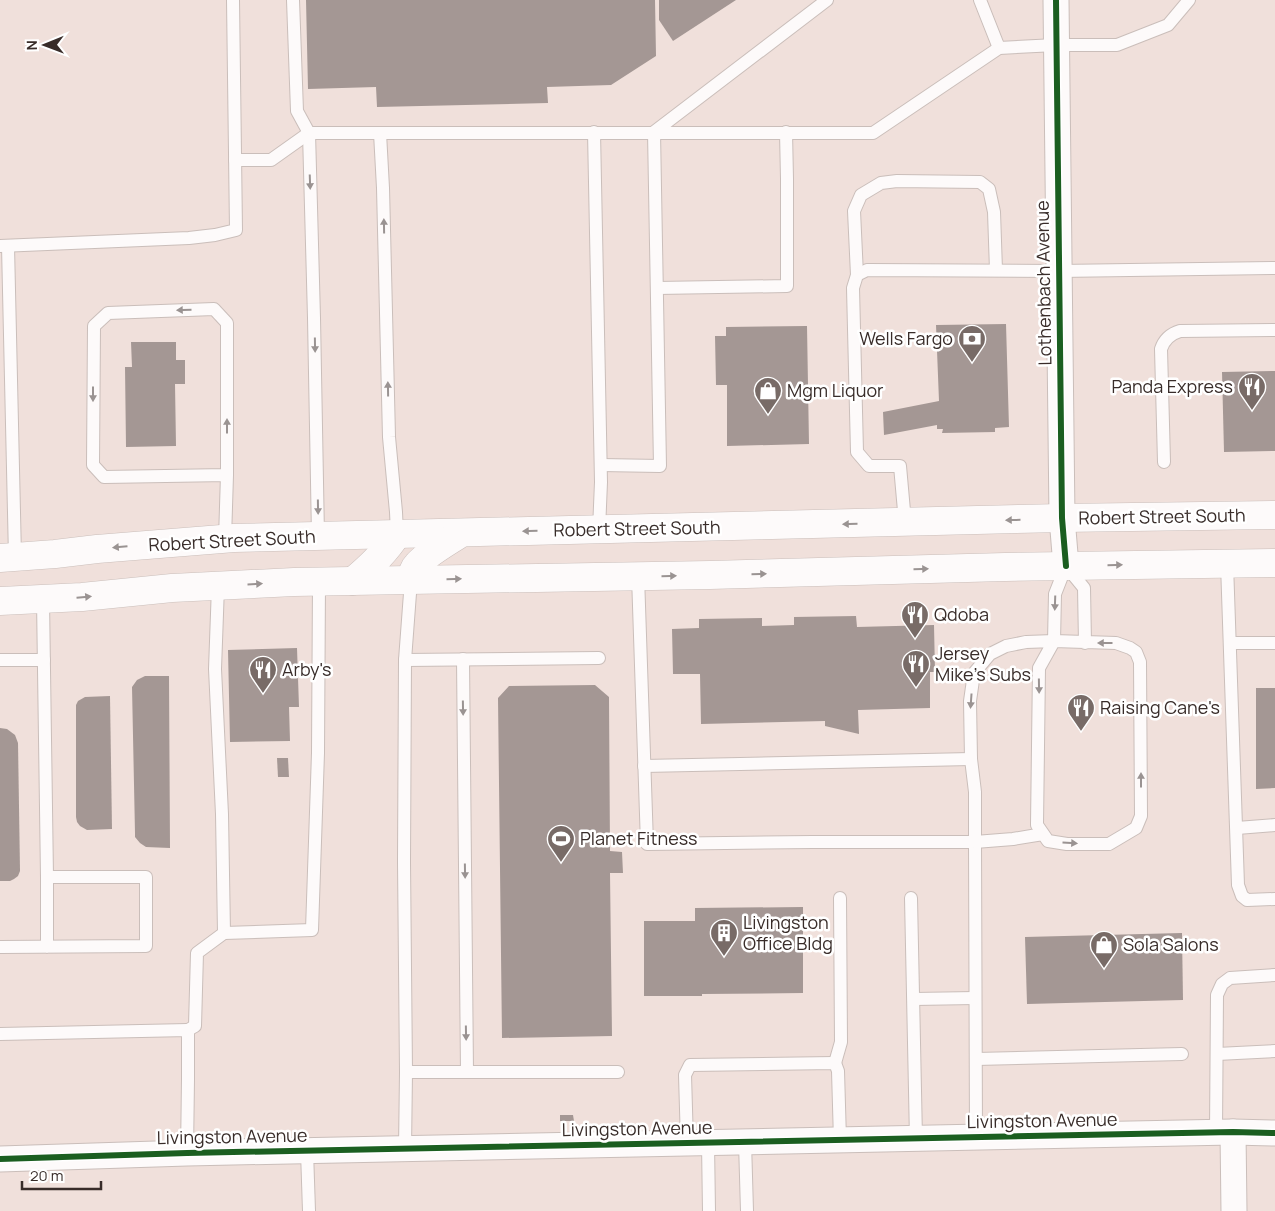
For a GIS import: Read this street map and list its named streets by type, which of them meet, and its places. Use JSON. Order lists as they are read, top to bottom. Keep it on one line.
{"streets":{"main road":["Robert Street South"],"street":["Lothenbach Avenue","Livingston Avenue"]},"crossings":[["Lothenbach Avenue","Robert Street South"]],"places":{"bank":["Wells Fargo"],"restaurant":["Panda Express","Qdoba","Jersey Mike's Subs","Arby's","Raising Cane's"],"shop":["Mgm Liquor","Sola Salons"],"sports":["Planet Fitness"],"building":["Livingston Office Bldg"]},"scale_bar":"20 m","north":"left"}
